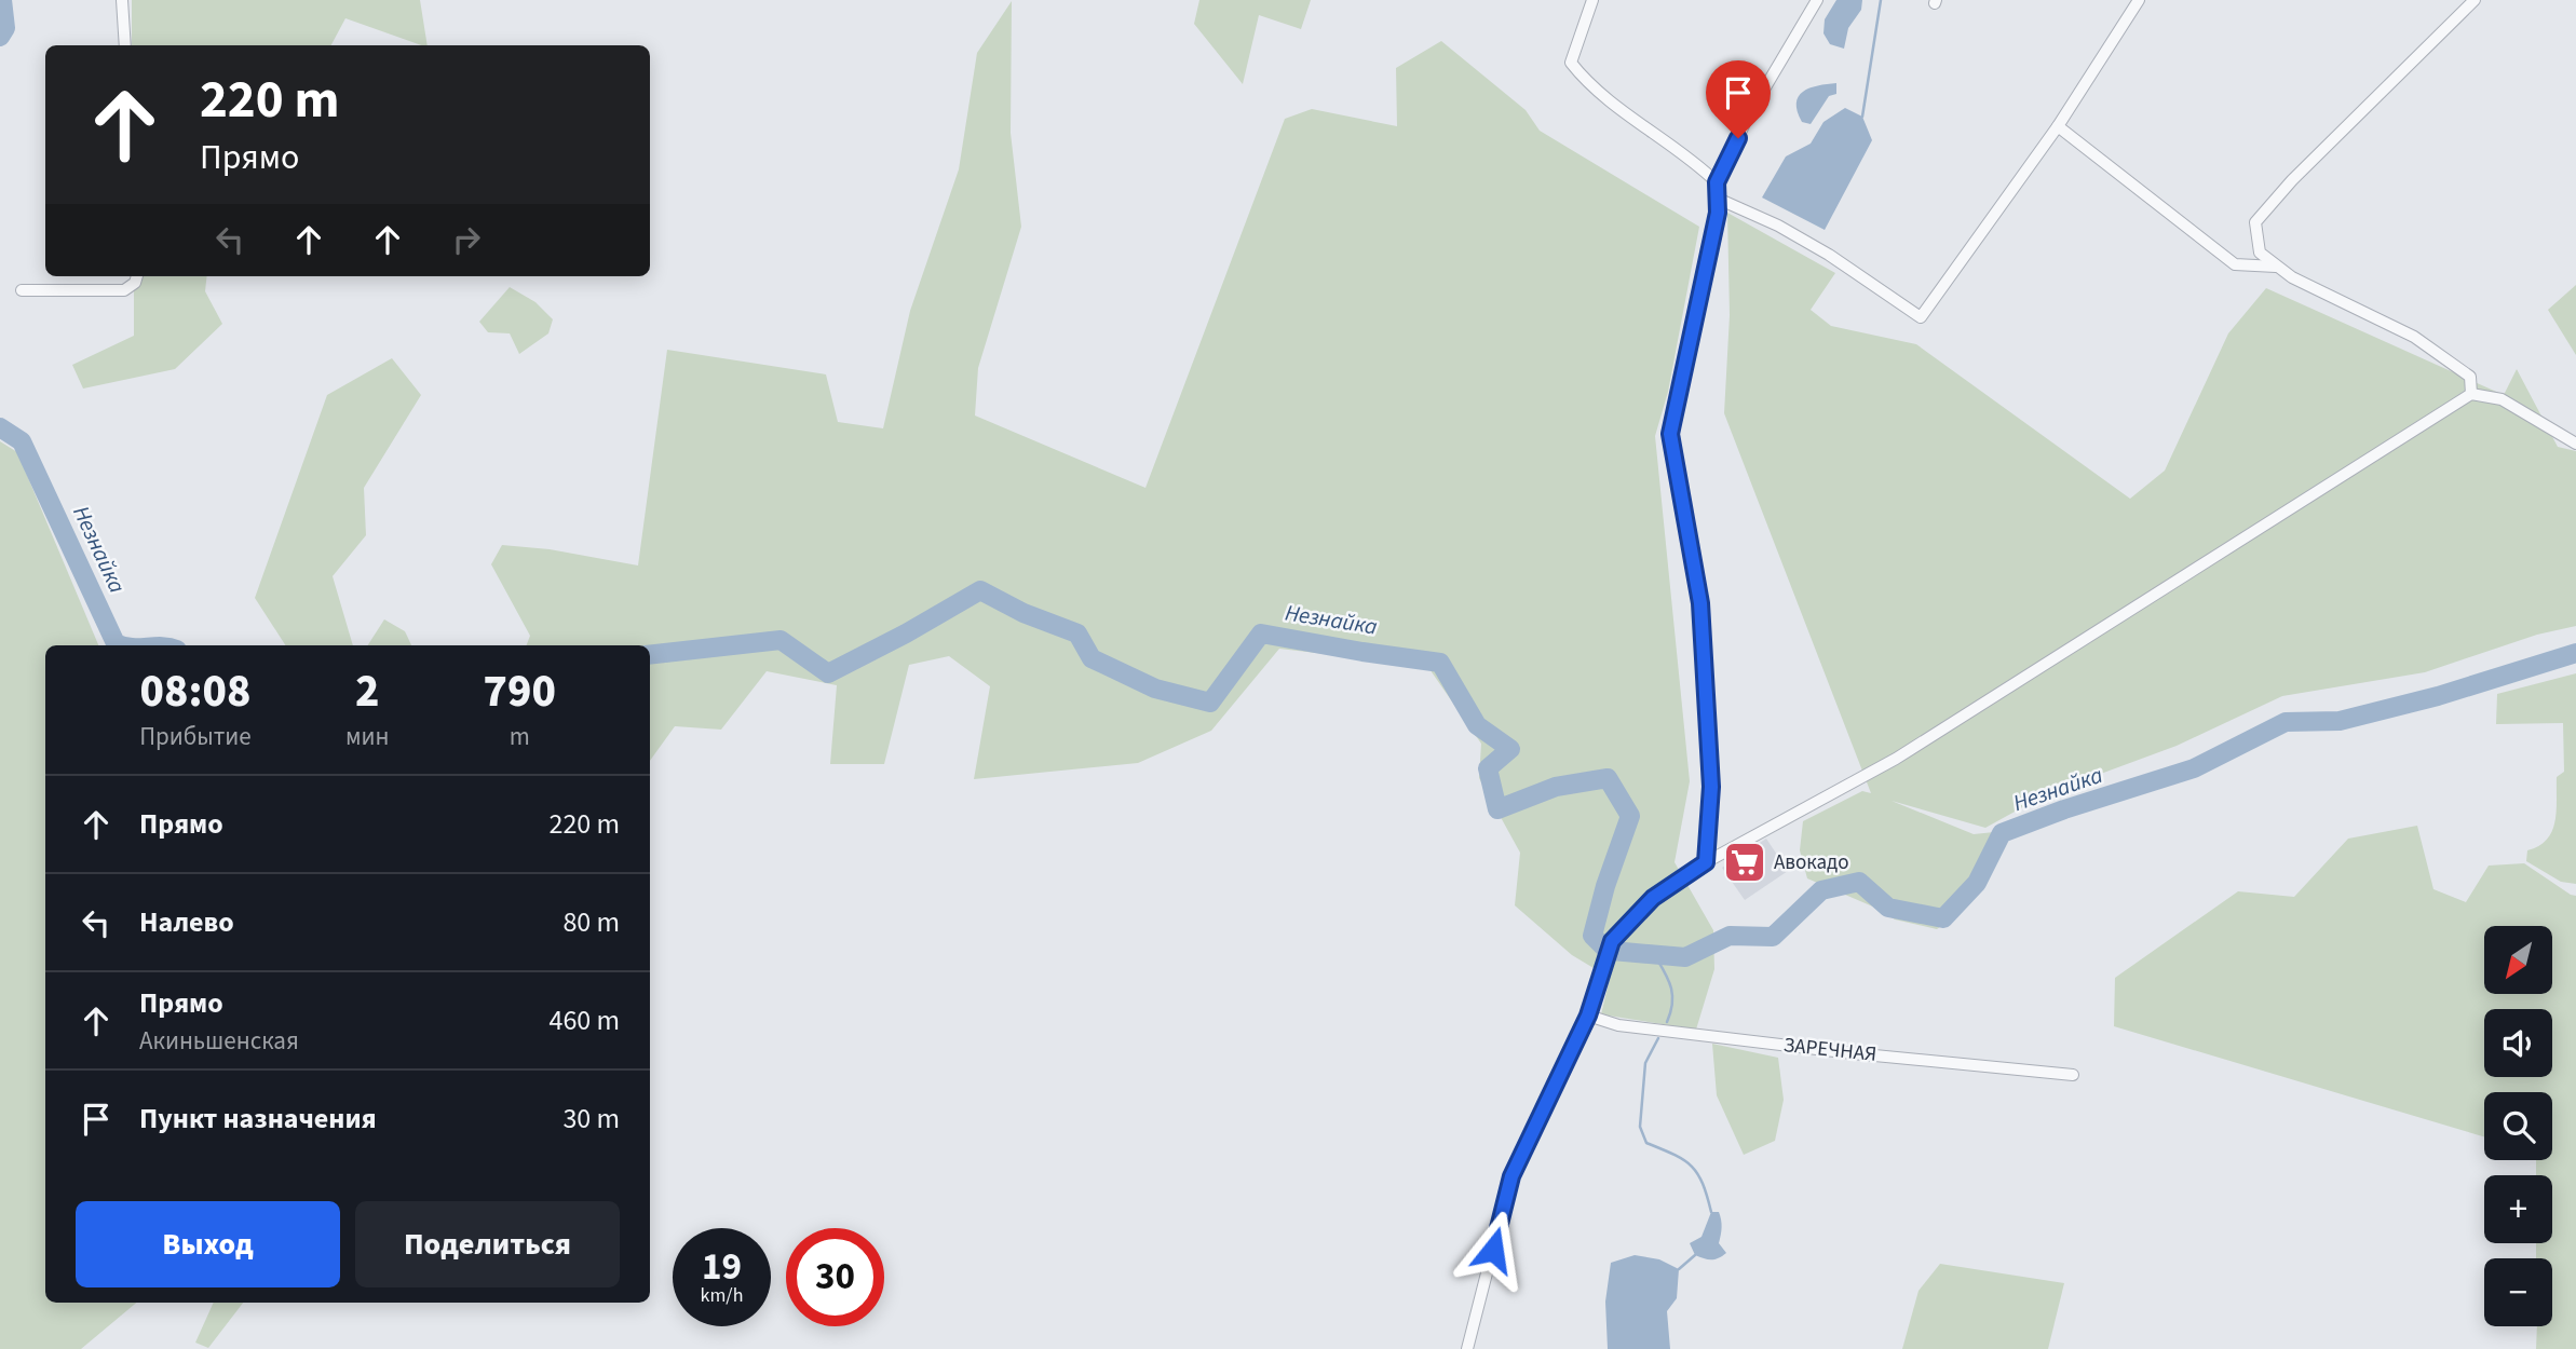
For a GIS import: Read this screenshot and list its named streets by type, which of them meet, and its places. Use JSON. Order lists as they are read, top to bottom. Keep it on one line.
{"streets":{"street":["ЗАРЕЧНАЯ"]},"water":["Незнайка"],"places":{"supermarket":["Авокадо"]},"north":"bottom left","page":{"turn":["220 m","Прямо"],"eta":["08:08","Прибытие","2","мин","790","m"],"list":[{"name":"Прямо","value":"220 m"},{"name":"Налево","value":"80 m"},{"name":"Прямо","note":"Акиньшенская","value":"460 m"},{"name":"Пункт назначения","value":"30 m"}],"map_buttons":["+","−"],"buttons":["Выход","Поделиться"],"speed":"19 km/h","limit":"30"}}
